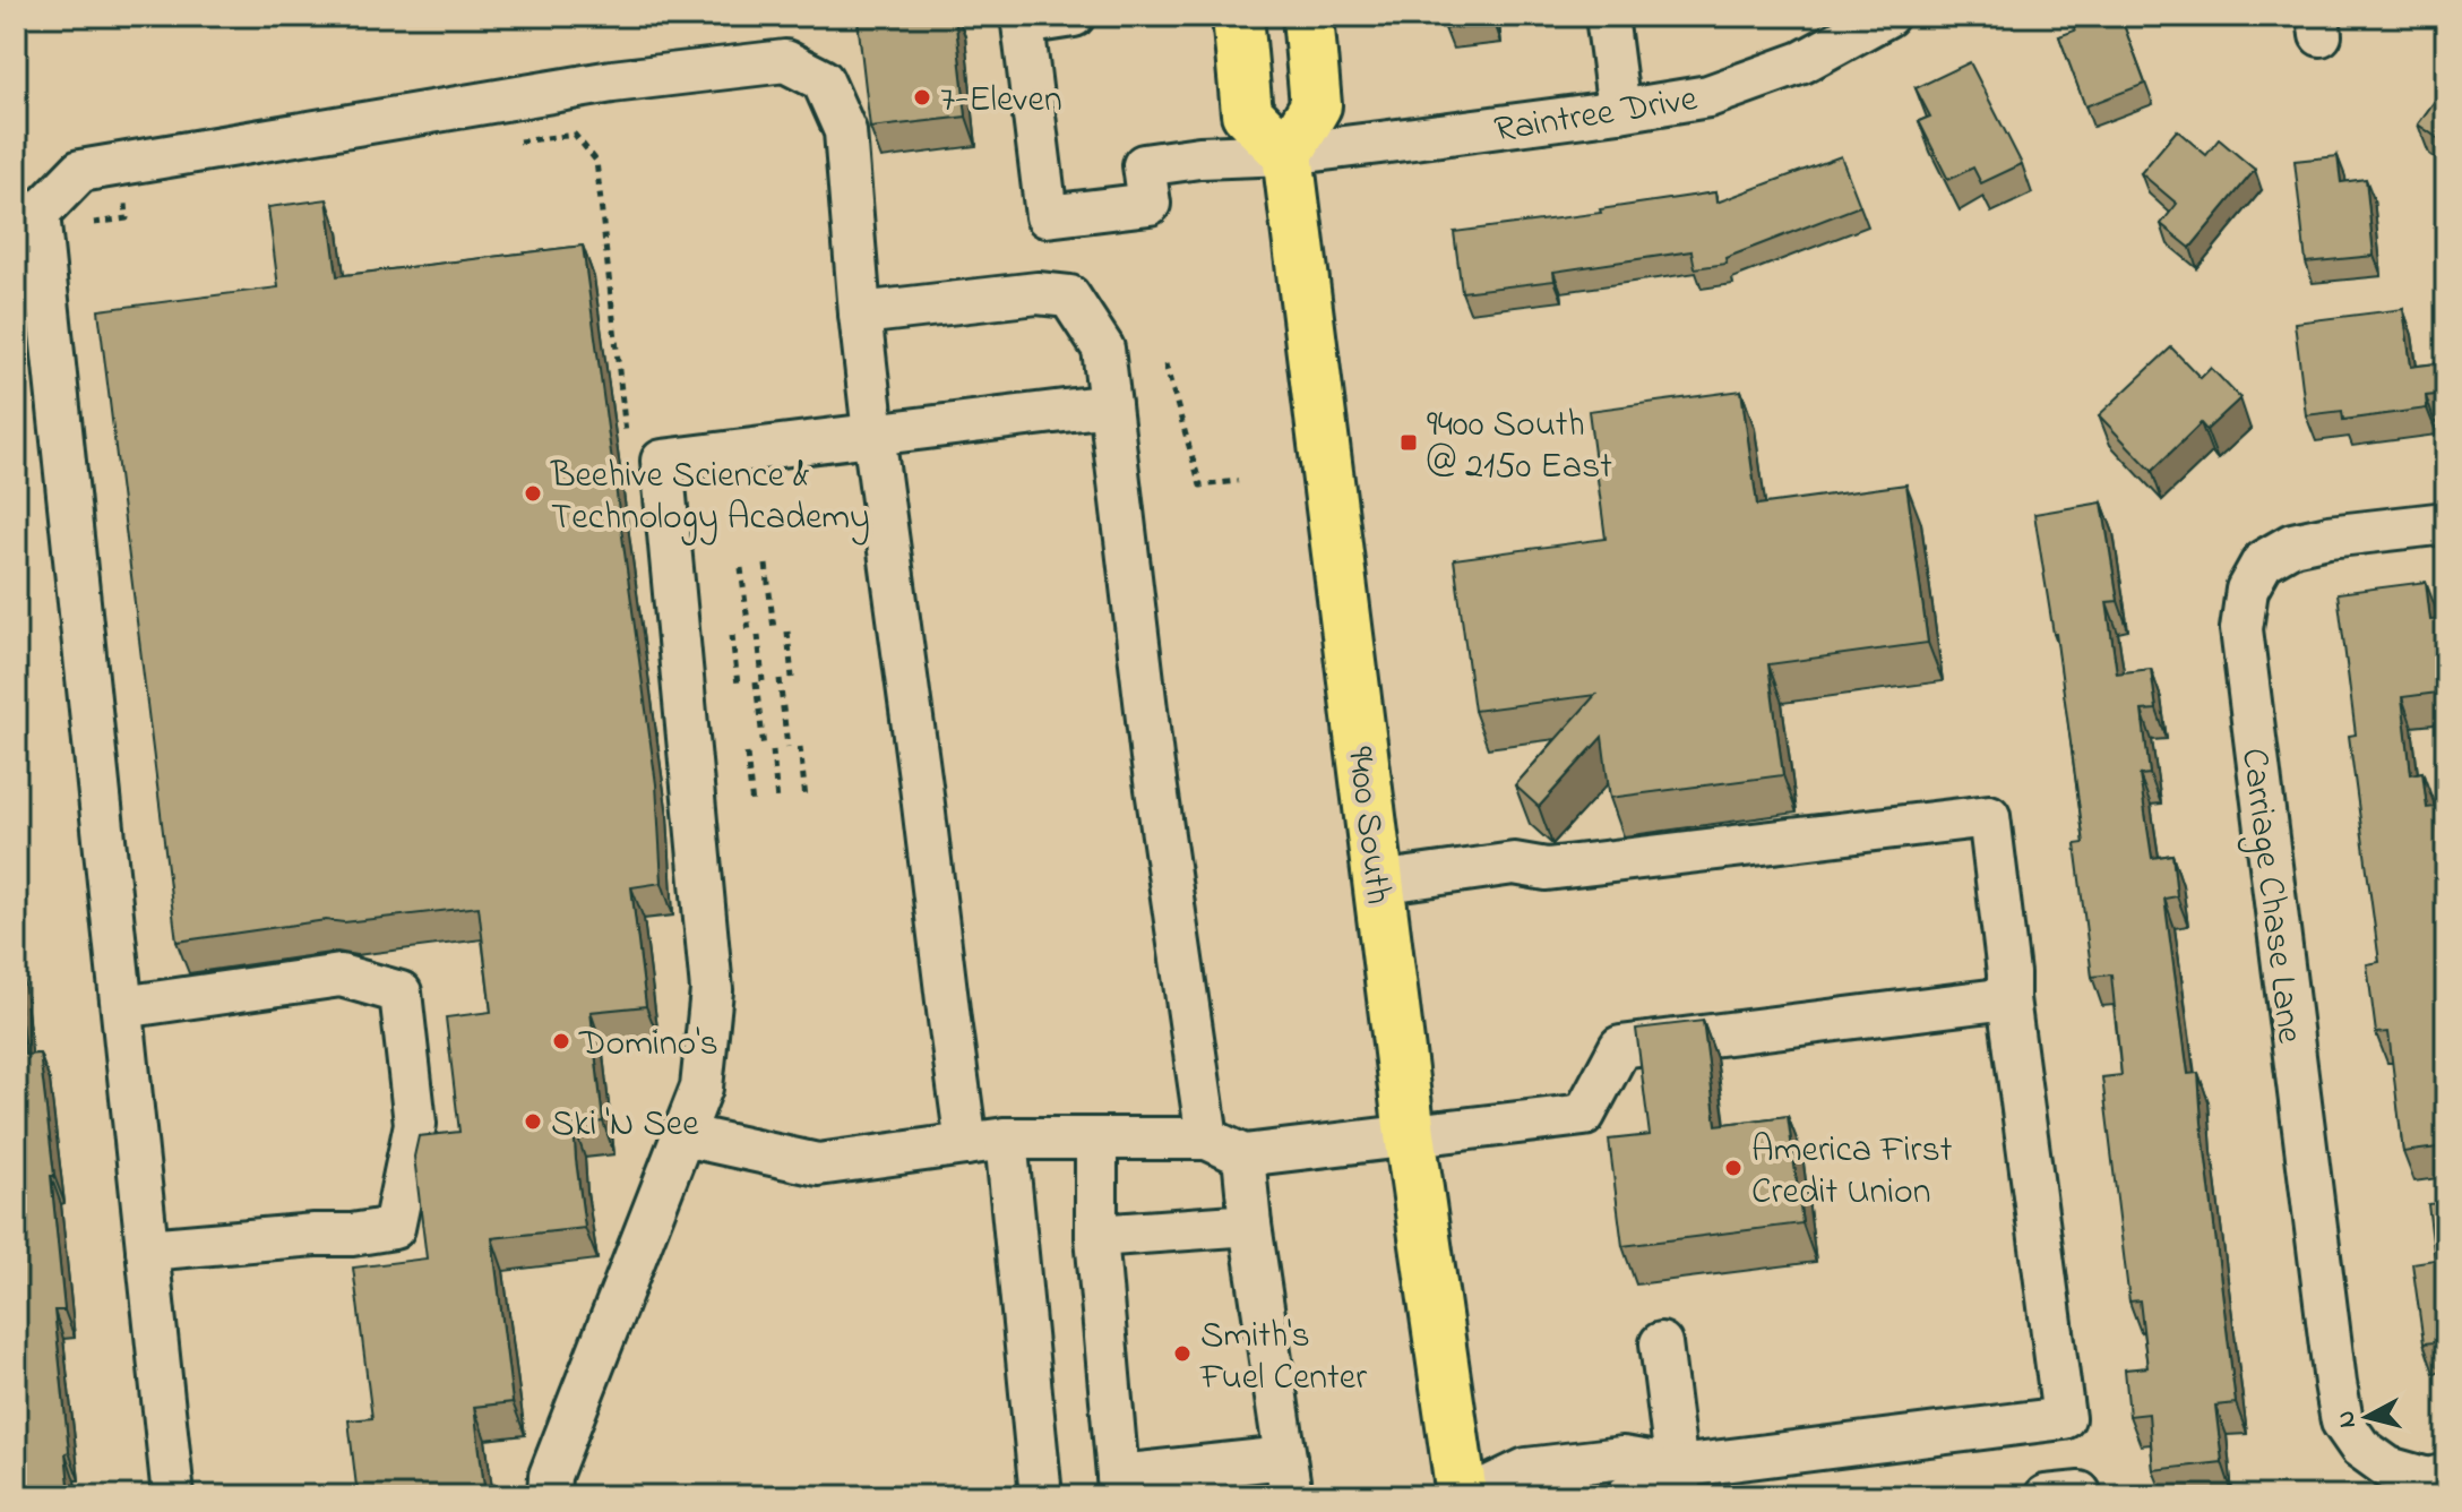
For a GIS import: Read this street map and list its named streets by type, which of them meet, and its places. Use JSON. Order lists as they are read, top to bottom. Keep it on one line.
{"streets":{"main road":["9400 South"],"street":["Raintree Drive","Carriage Chase Lane"]},"crossings":[["Raintree Drive","9400 South"]],"places":{"other":["7-Eleven","Beehive Science & Technology Academy","Domino's","Ski 'N See","America First Credit Union","Smith's Fuel Center"],"transit":["9400 South @ 2150 East"]},"north":"left"}
